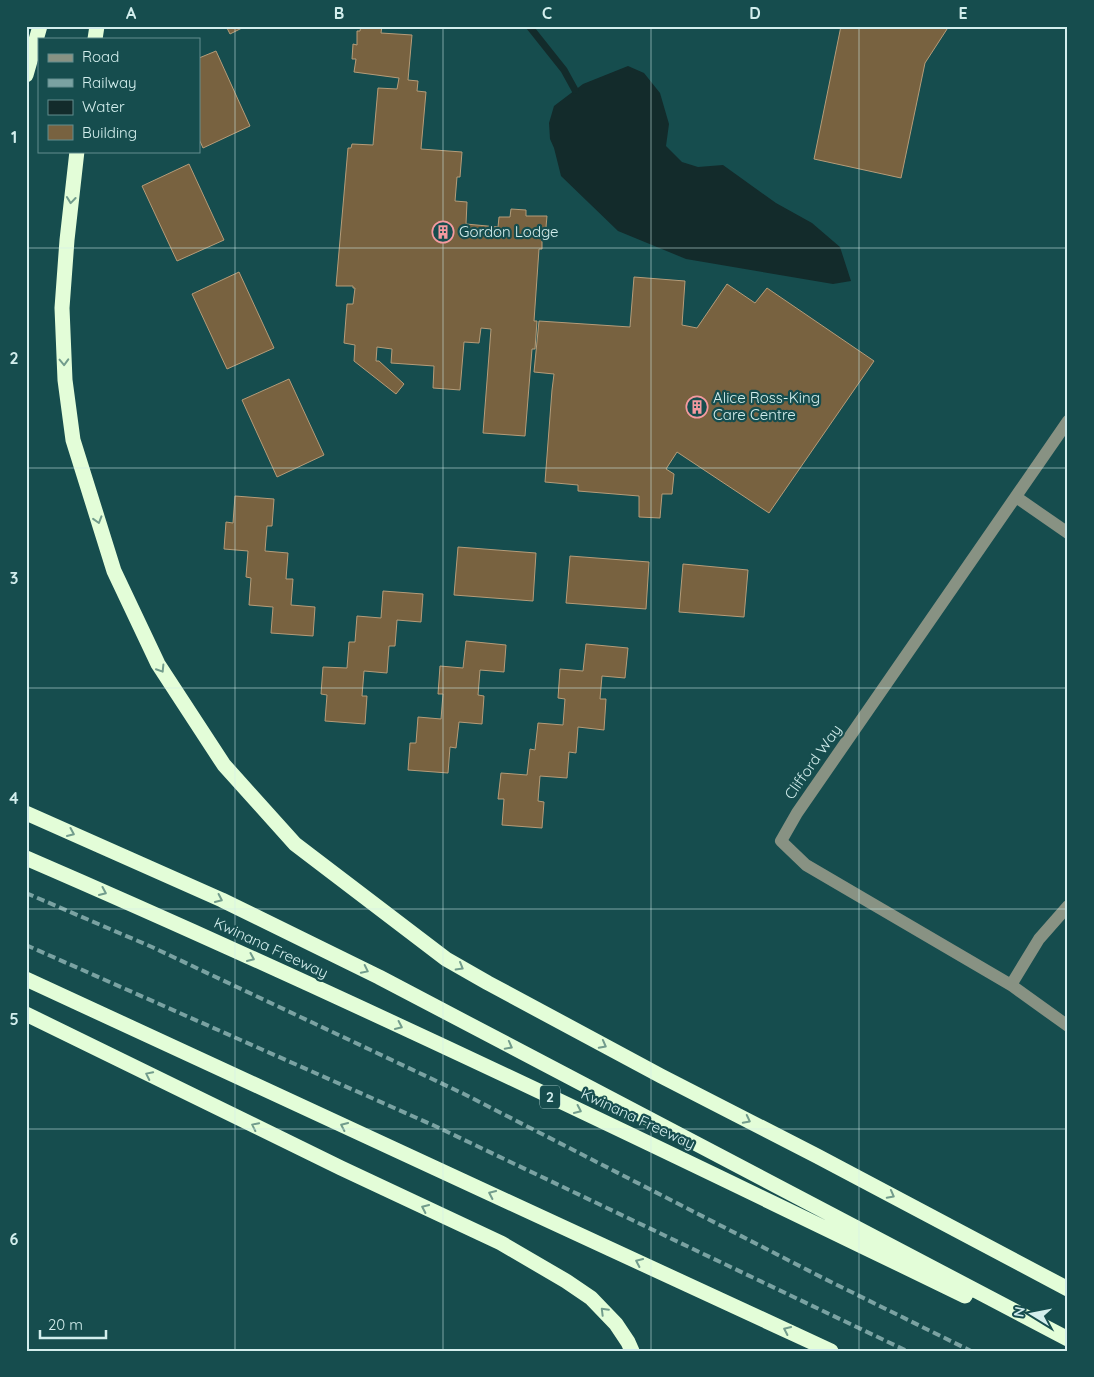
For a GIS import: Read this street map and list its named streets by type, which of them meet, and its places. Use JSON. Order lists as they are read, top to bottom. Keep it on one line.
{"streets":{"highway":["Kwinana Freeway","2"],"street":["Clifford Way"]},"places":{"building":["Gordon Lodge","Alice Ross-King Care Centre"]},"legend":["Road","Railway","Water","Building"],"scale_bar":"20 m","north":"left","grid":{"columns":["A","B","C","D","E"],"rows":["1","2","3","4","5","6"]}}
